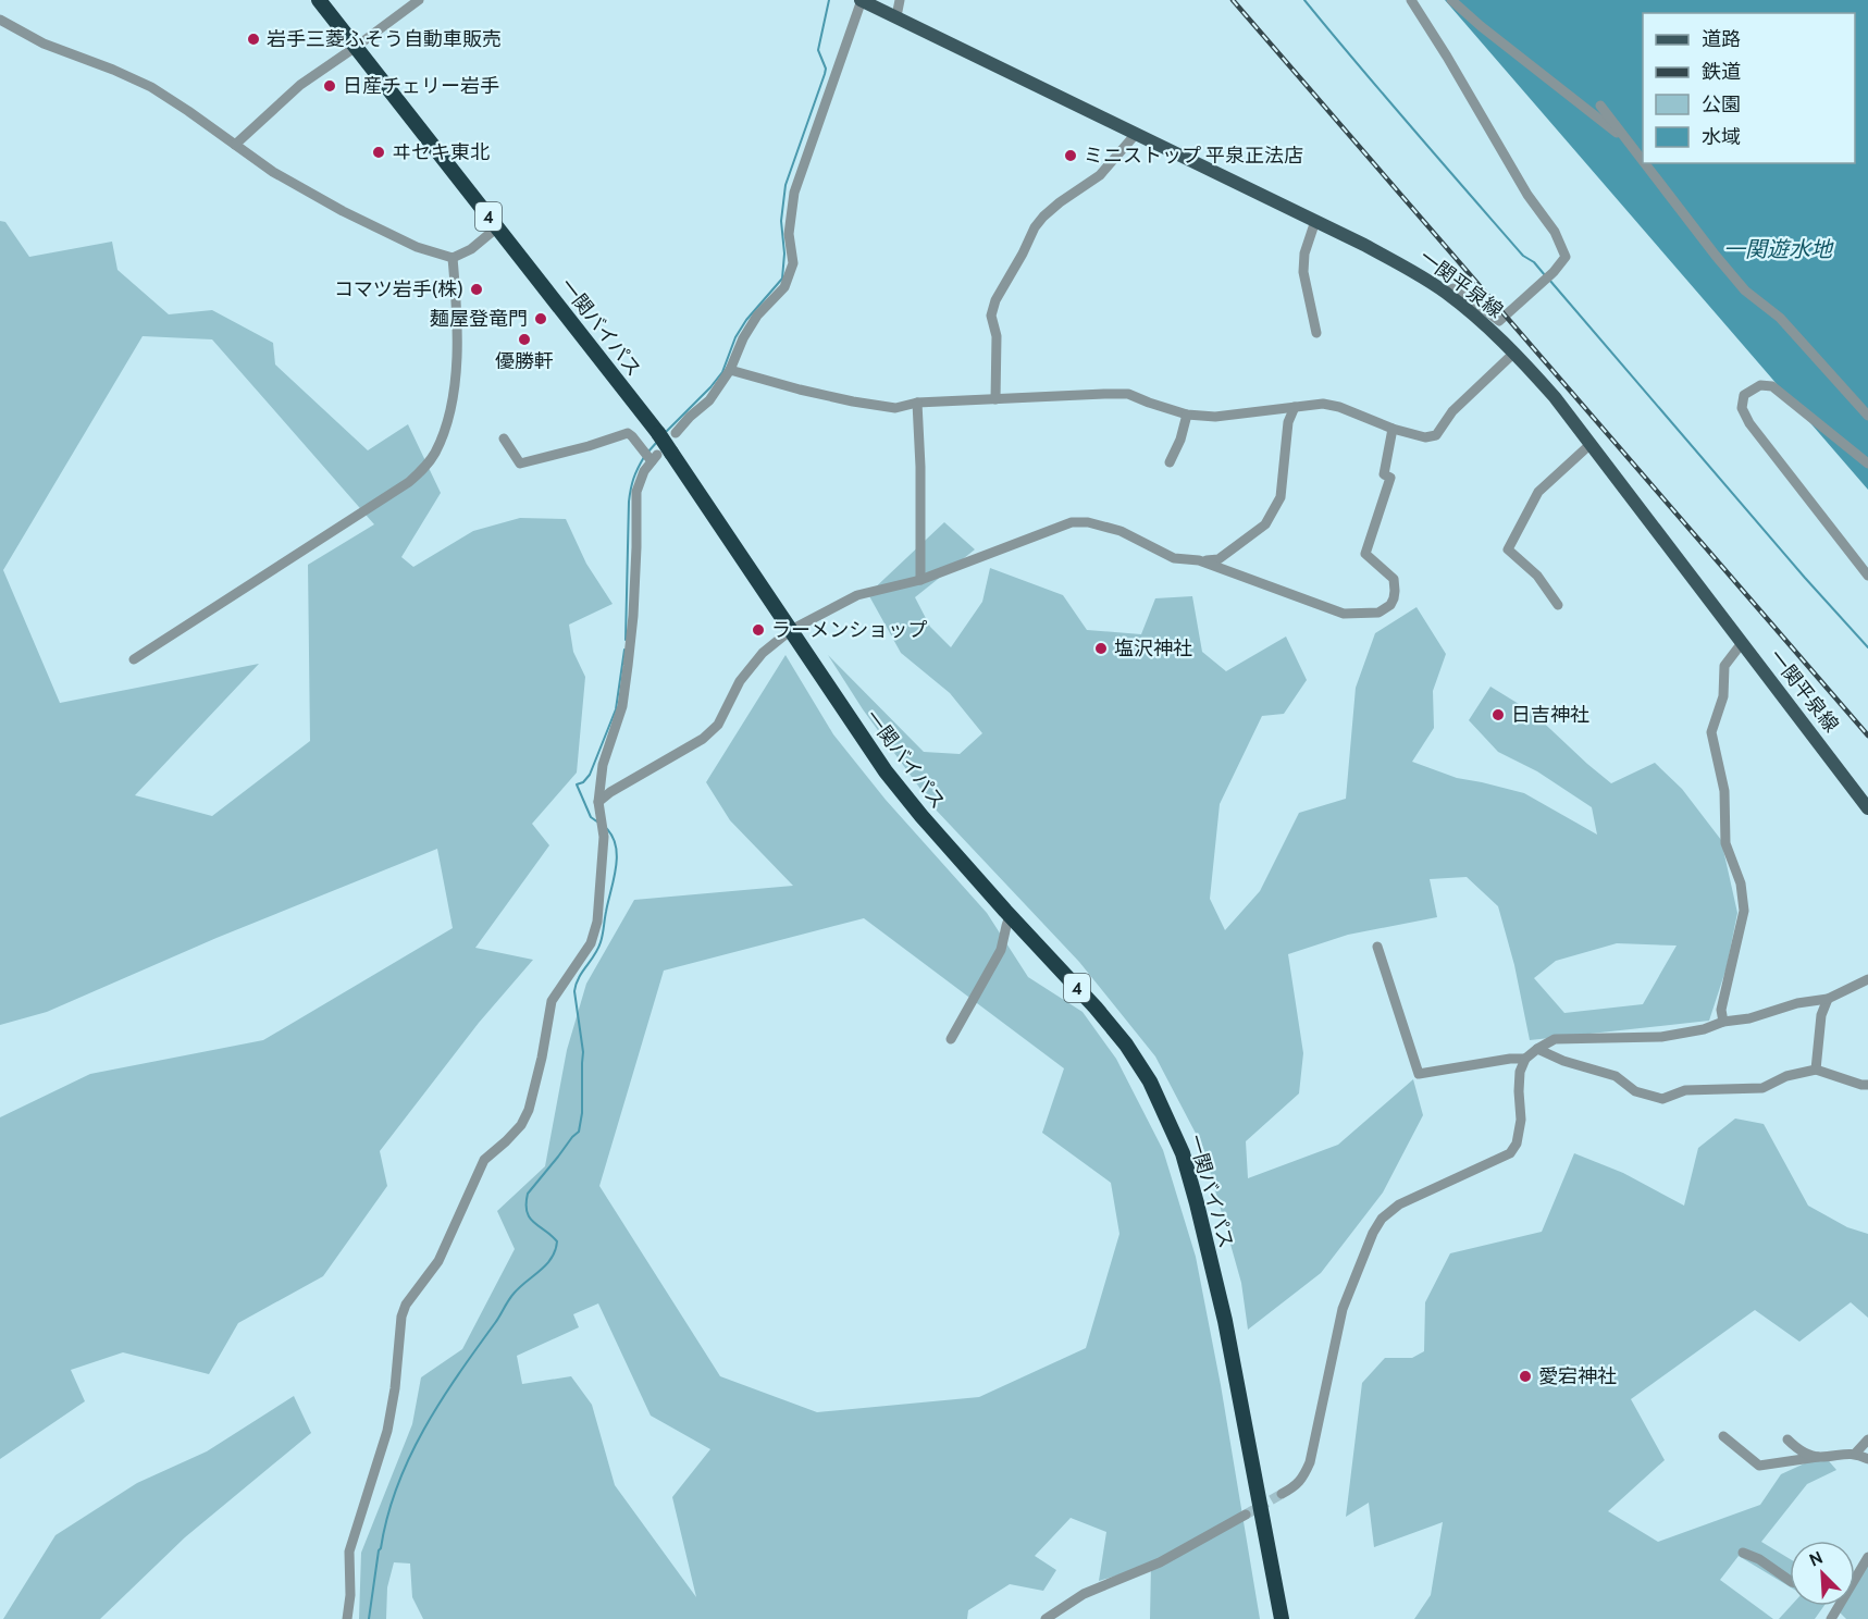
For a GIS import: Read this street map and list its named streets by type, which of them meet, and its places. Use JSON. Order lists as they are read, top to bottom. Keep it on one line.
{"streets":{"highway":["4","一関バイパス"],"main road":["一関平泉線"]},"water":["一関遊水地"],"places":["岩手三菱ふそう自動車販売","日産チェリー岩手","ヰセキ東北","ミニストップ 平泉正法店","コマツ岩手(株)","麺屋登竜門","優勝軒","ラーメンショップ","塩沢神社","日吉神社","愛宕神社"],"legend":["道路","鉄道","公園","水域"],"north":"top left"}
